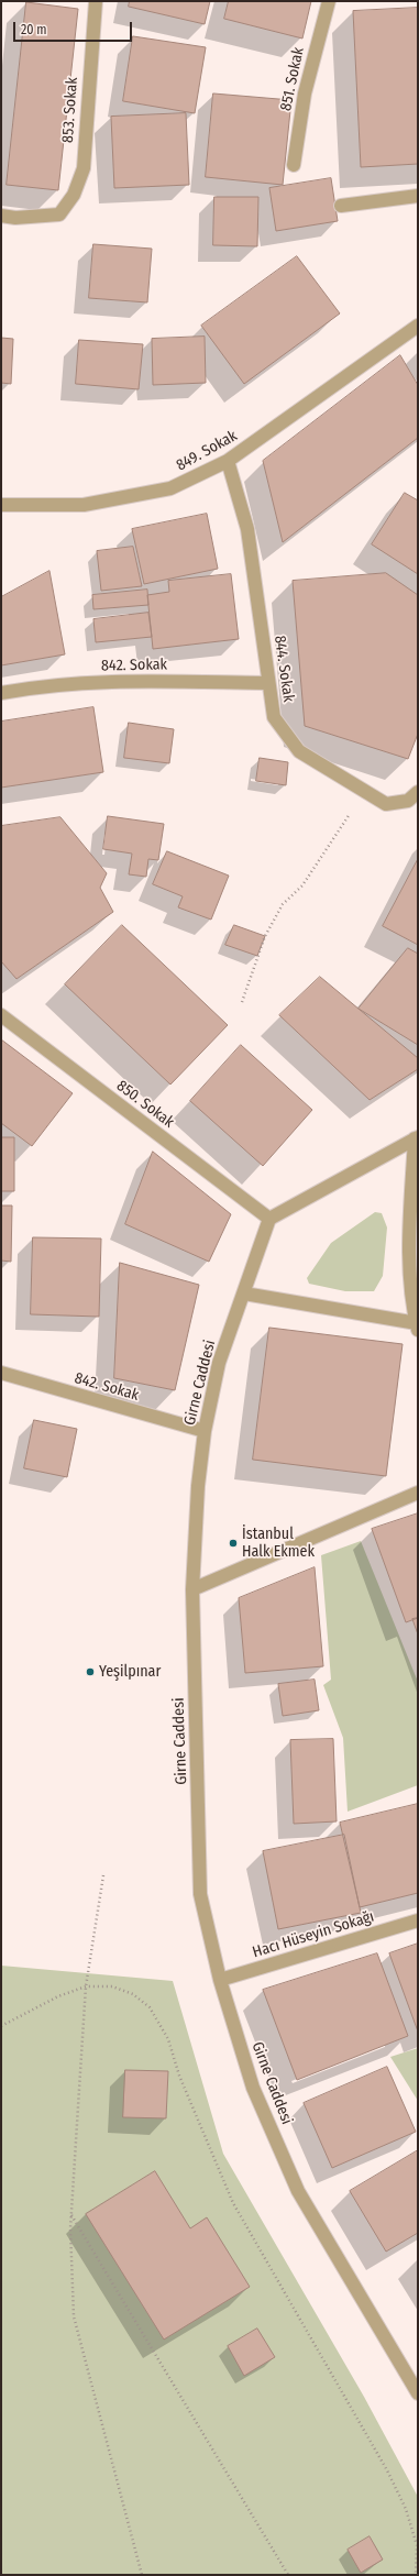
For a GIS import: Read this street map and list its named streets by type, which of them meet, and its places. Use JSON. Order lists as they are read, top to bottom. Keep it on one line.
{"streets":{"street":["851. Sokak","853. Sokak","849. Sokak","842. Sokak","844. Sokak","850. Sokak","Girne Caddesi","Hacı Hüseyin Sokağı"]},"crossings":[["849. Sokak","844. Sokak"],["842. Sokak","844. Sokak"],["842. Sokak","Girne Caddesi"],["850. Sokak","Girne Caddesi"],["Girne Caddesi","Hacı Hüseyin Sokağı"]],"places":["İstanbul Halk Ekmek","Yeşilpınar"],"scale_bar":"20 m"}
